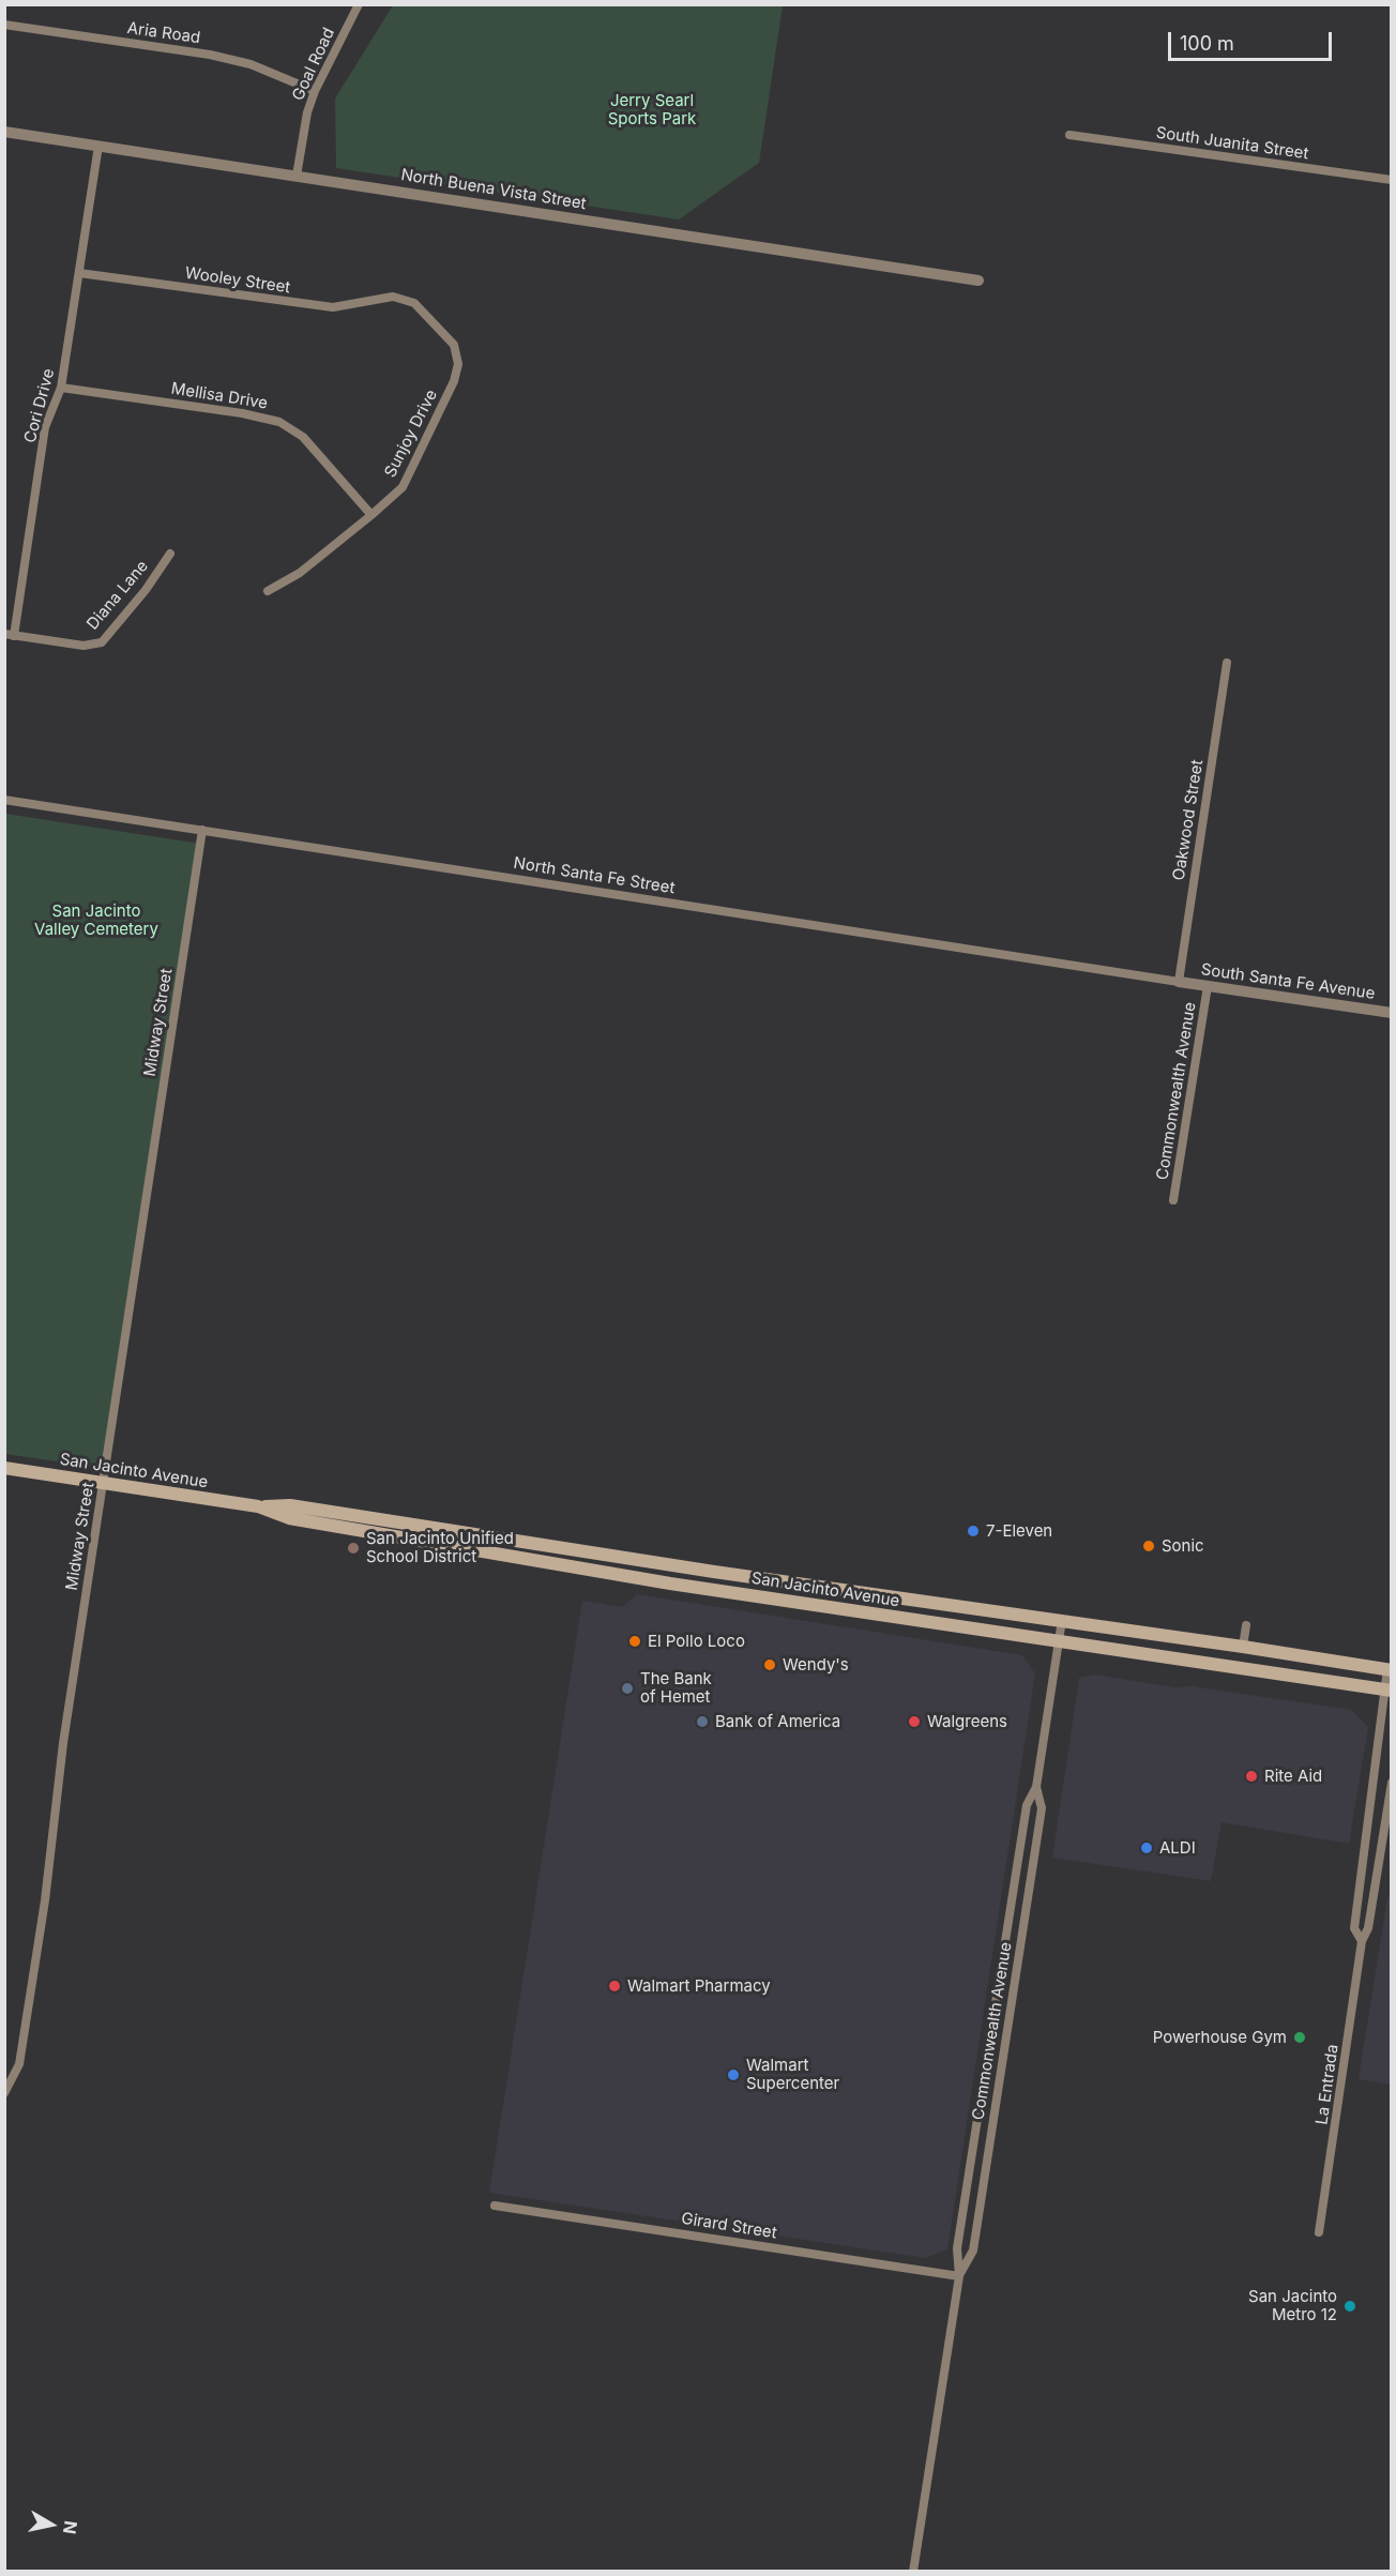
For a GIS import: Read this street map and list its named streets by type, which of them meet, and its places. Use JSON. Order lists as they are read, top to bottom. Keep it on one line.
{"streets":{"main road":["San Jacinto Avenue"],"street":["Aria Road","Goal Road","South Juanita Street","North Buena Vista Street","Wooley Street","Mellisa Drive","Cori Drive","Sunjoy Drive","Diana Lane","Oakwood Street","North Santa Fe Street","South Santa Fe Avenue","Midway Street","Commonwealth Avenue","La Entrada","Girard Street"]},"crossings":[["Aria Road","Goal Road"],["Goal Road","North Buena Vista Street"],["North Buena Vista Street","Cori Drive"],["Wooley Street","Cori Drive"],["Wooley Street","Sunjoy Drive"],["Mellisa Drive","Cori Drive"],["Mellisa Drive","Sunjoy Drive"],["Cori Drive","Diana Lane"],["Oakwood Street","North Santa Fe Street"],["Oakwood Street","South Santa Fe Avenue"],["North Santa Fe Street","South Santa Fe Avenue"],["North Santa Fe Street","Midway Street"],["South Santa Fe Avenue","Commonwealth Avenue"],["Midway Street","San Jacinto Avenue"],["Commonwealth Avenue","San Jacinto Avenue"],["Commonwealth Avenue","Girard Street"],["San Jacinto Avenue","La Entrada"]],"parks":["Jerry Searl Sports Park","San Jacinto Valley Cemetery"],"places":["7-Eleven","Sonic","San Jacinto Unified School District","El Pollo Loco","Wendy's","The Bank of Hemet","Bank of America","Walgreens","Rite Aid","ALDI","Walmart Pharmacy","Powerhouse Gym","Walmart Supercenter","San Jacinto Metro 12"],"scale_bar":"100 m","north":"right"}
